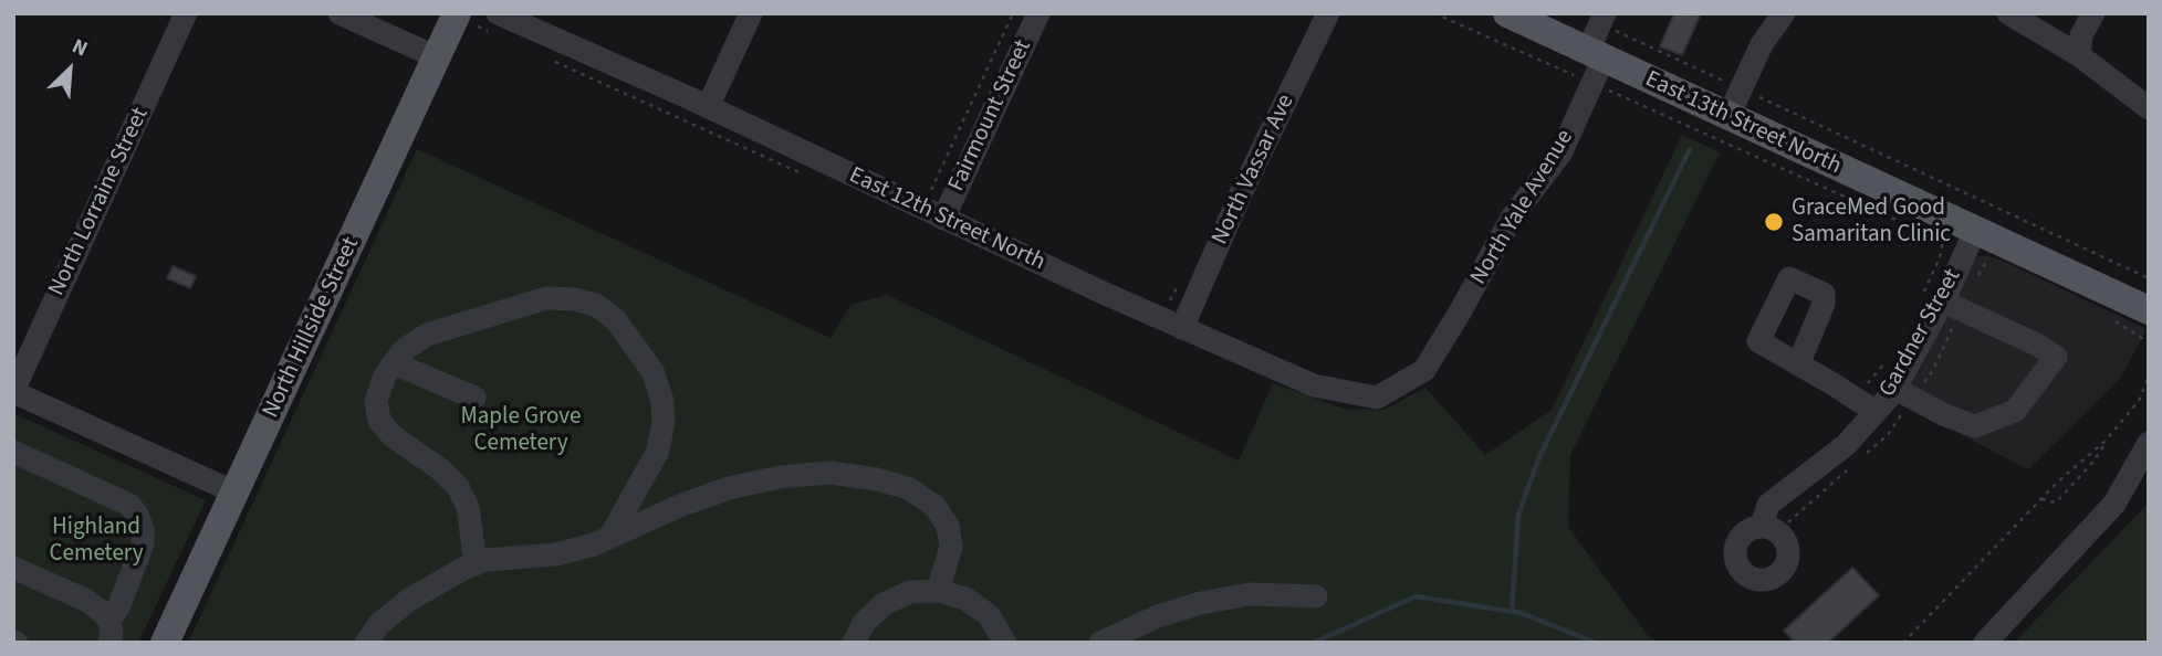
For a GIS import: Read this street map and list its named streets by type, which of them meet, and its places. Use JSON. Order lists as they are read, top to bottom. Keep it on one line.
{"streets":{"main road":["East 13th Street North","North Hillside Street"],"street":["Fairmount Street","North Vassar Ave","North Lorraine Street","North Yale Avenue","East 12th Street North","Gardner Street"]},"crossings":[["Fairmount Street","East 12th Street North"],["East 13th Street North","North Yale Avenue"],["East 13th Street North","Gardner Street"],["North Vassar Ave","East 12th Street North"],["North Yale Avenue","East 12th Street North"]],"parks":["Maple Grove Cemetery","Highland Cemetery"],"places":["GraceMed Good Samaritan Clinic"],"north":"top right"}
